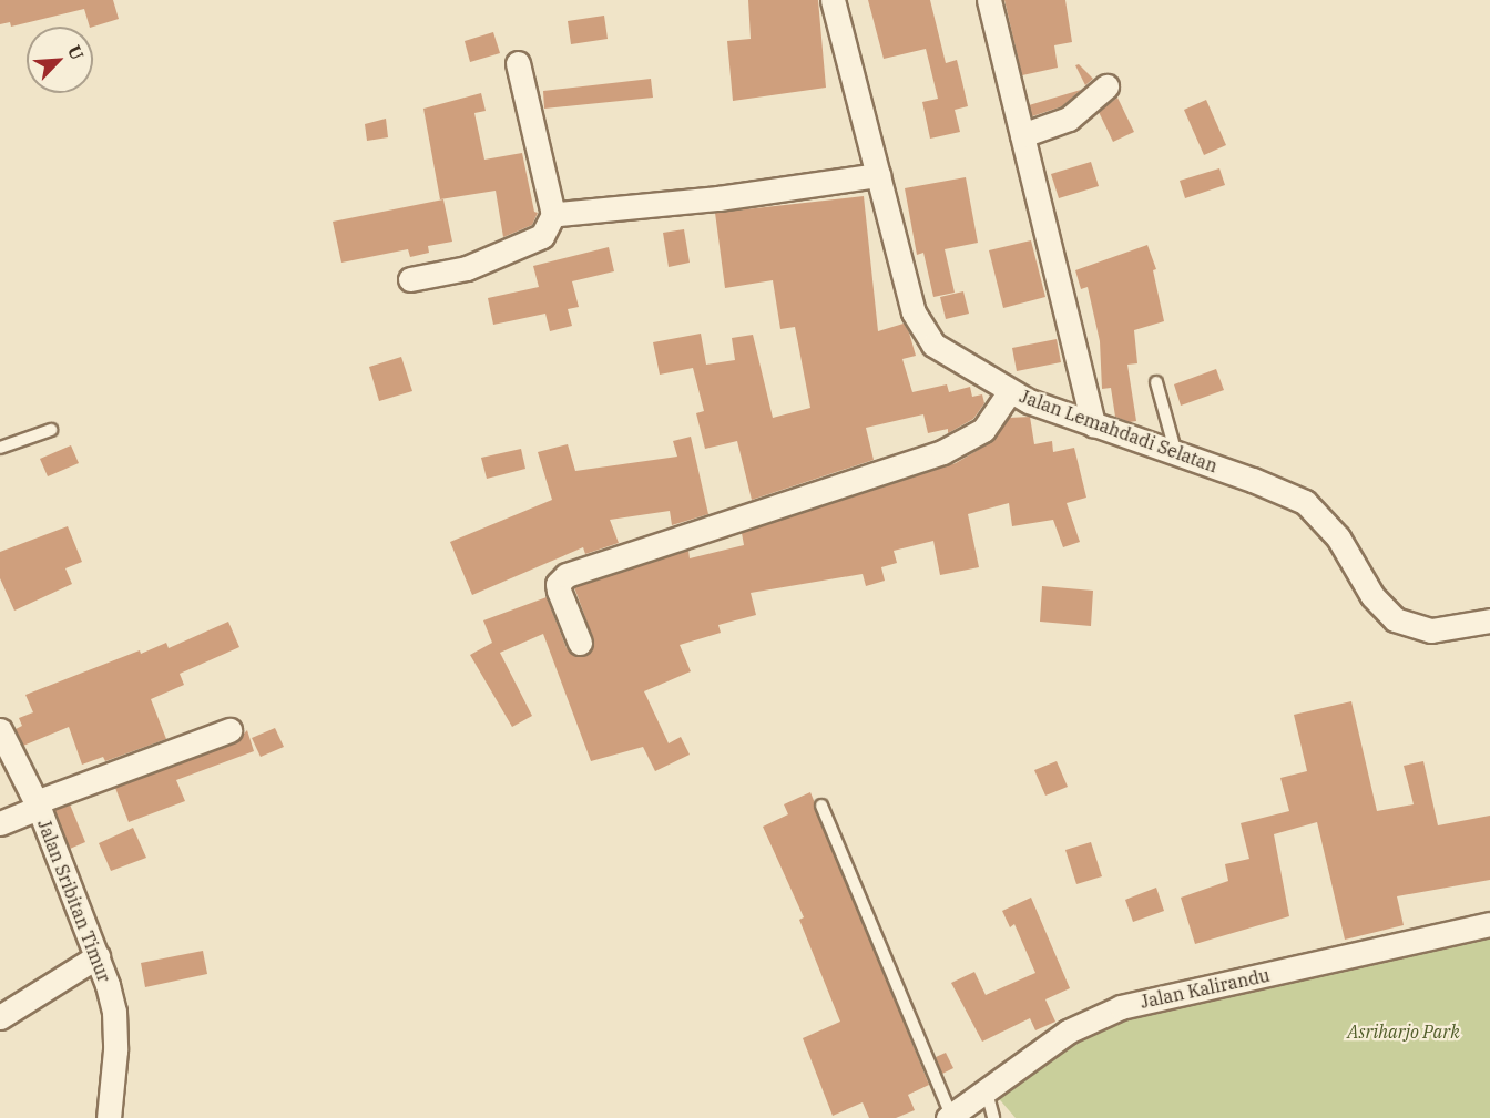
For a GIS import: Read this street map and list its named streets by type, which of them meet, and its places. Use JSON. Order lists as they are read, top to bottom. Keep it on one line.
{"streets":{"street":["Jalan Lemahdadi Selatan","Jalan Sribitan Timur","Jalan Kalirandu"]},"parks":["Asriharjo Park"],"north":"top right"}
